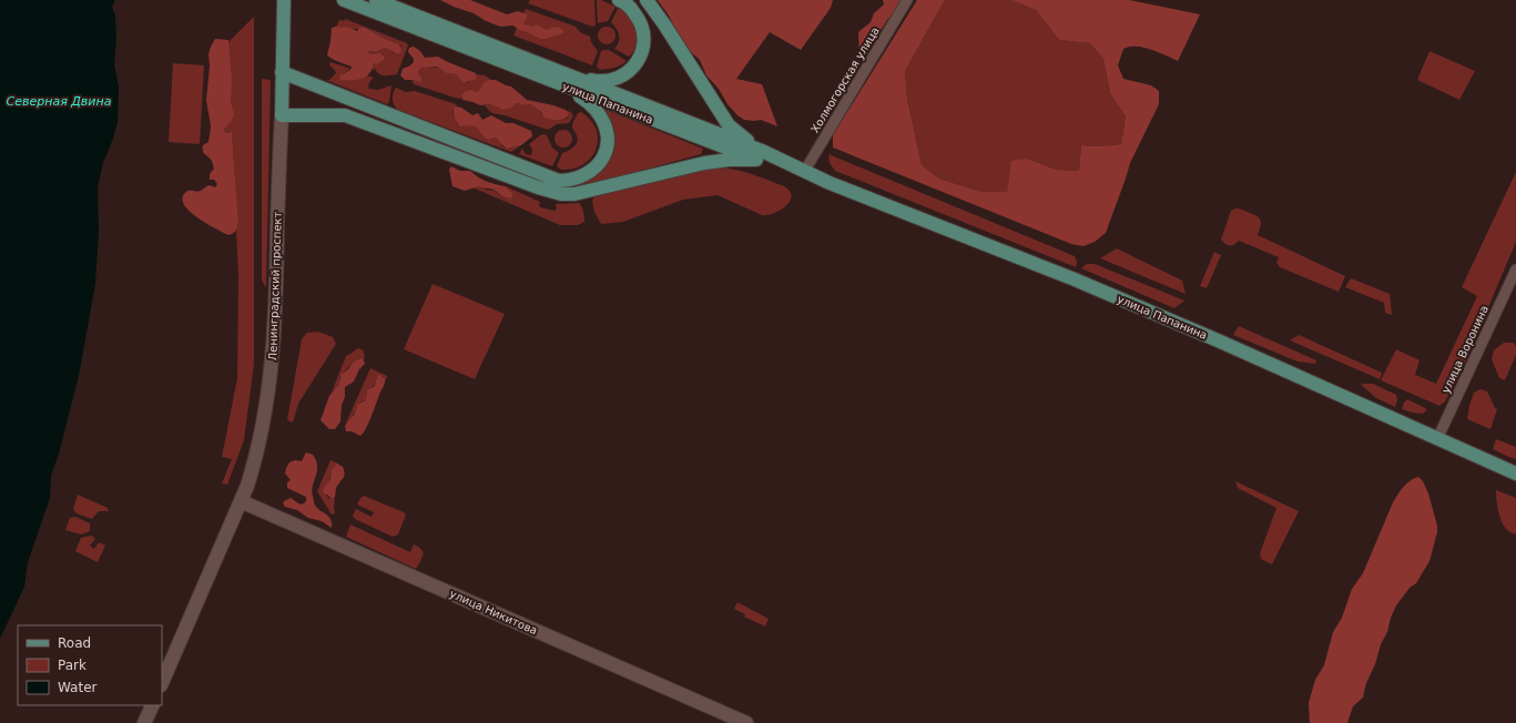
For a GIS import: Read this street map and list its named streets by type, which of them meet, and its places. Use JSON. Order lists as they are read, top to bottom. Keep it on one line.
{"streets":{"main road":["улица Папанина","Ленинградский проспект","улица Никитова"],"street":["Холмогорская улица","улица Воронина"]},"crossings":[["Холмогорская улица","улица Папанина"],["улица Папанина","улица Воронина"],["Ленинградский проспект","улица Никитова"]],"water":["Северная Двина"],"legend":["Road","Park","Water"]}
